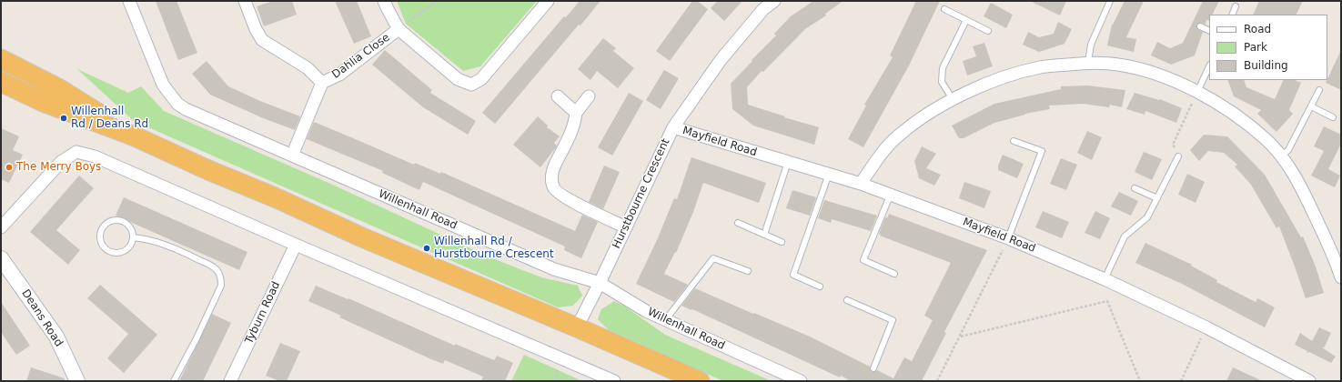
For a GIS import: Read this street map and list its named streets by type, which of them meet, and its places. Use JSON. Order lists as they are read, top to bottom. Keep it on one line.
{"streets":{"street":["Dahlia Close","Mayfield Road","Hurstbourne Crescent","Willenhall Road","Tyburn Road","Deans Road"]},"crossings":[["Dahlia Close","Willenhall Road"],["Mayfield Road","Hurstbourne Crescent"],["Hurstbourne Crescent","Willenhall Road"]],"places":["Willenhall Rd / Deans Rd","The Merry Boys","Willenhall Rd / Hurstbourne Crescent"],"legend":["Road","Park","Building"]}
